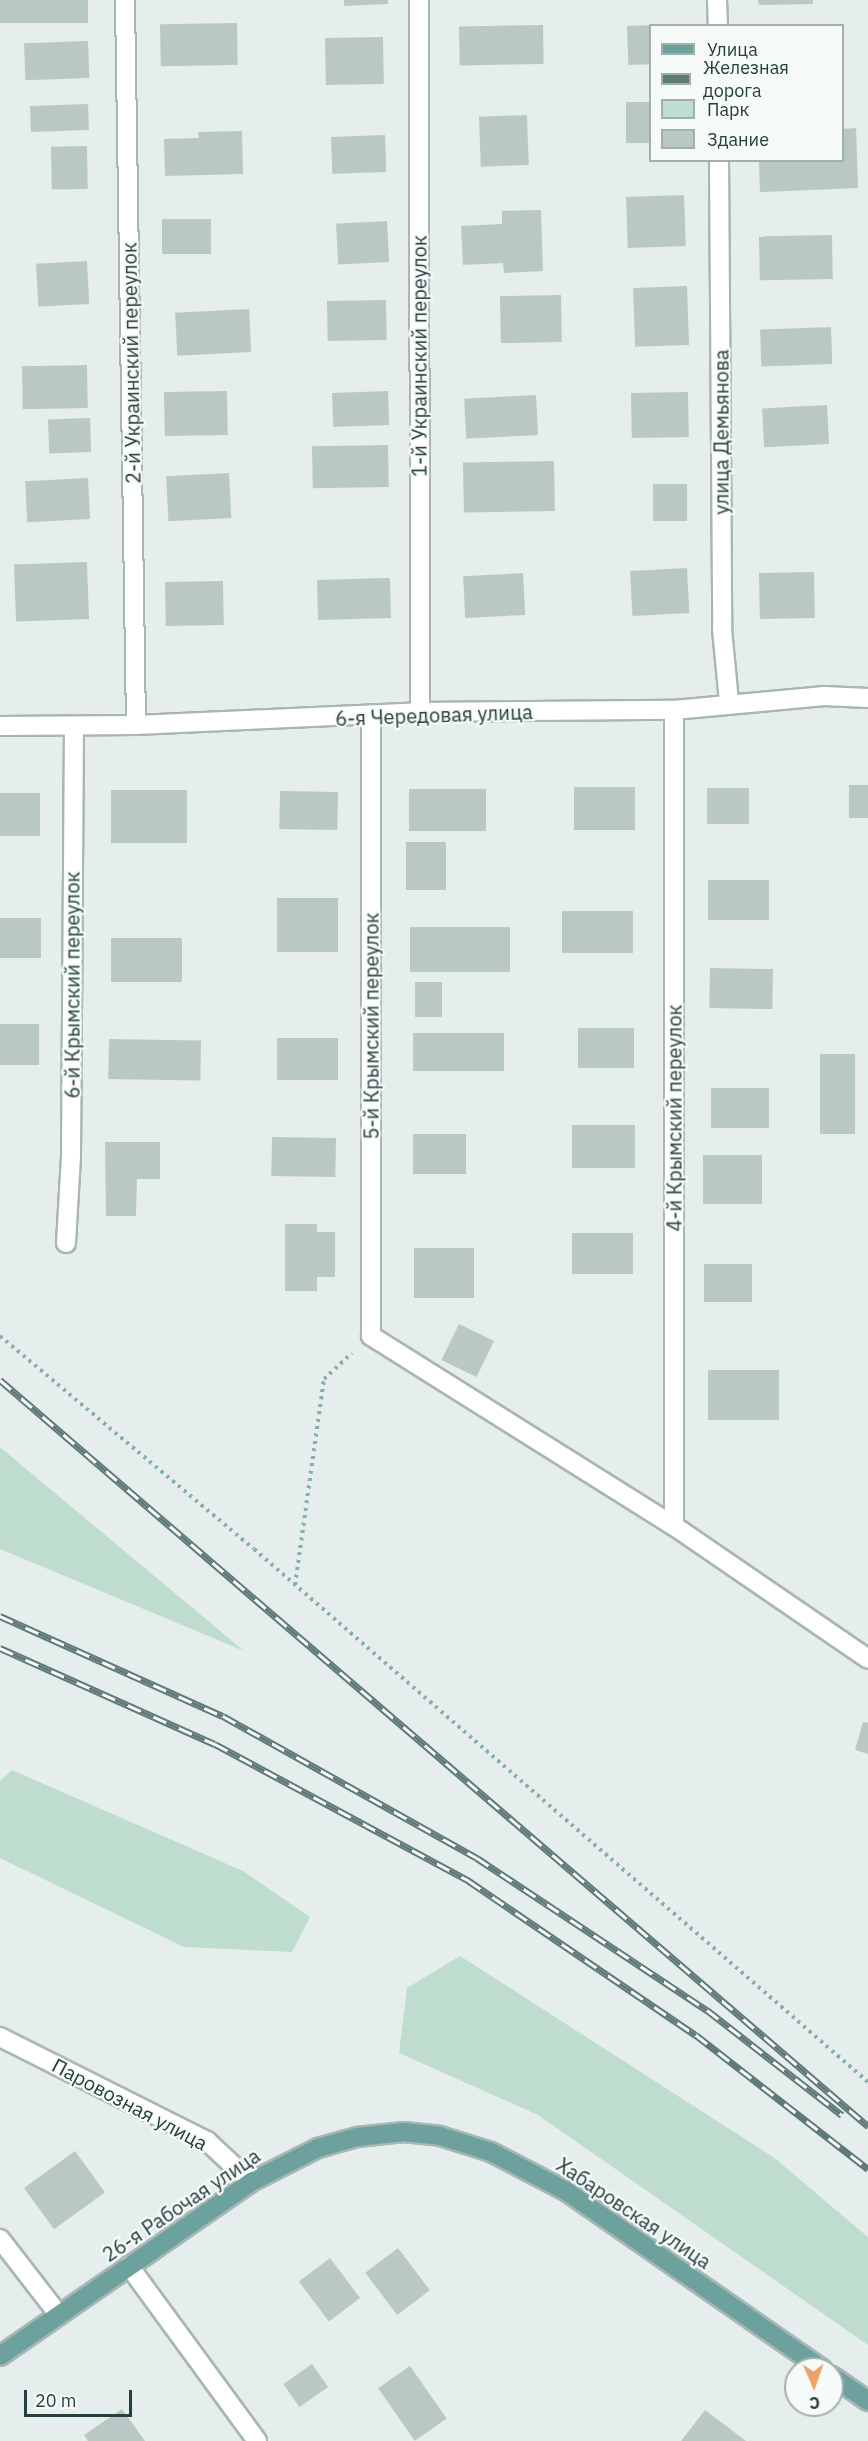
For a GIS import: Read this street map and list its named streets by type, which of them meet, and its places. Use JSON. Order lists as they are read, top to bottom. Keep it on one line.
{"streets":{"main road":["26-я Рабочая улица","Хабаровская улица"],"street":["1-й Украинский переулок","2-й Украинский переулок","улица Демьянова","6-я Чередовая улица","6-й Крымский переулок","5-й Крымский переулок","4-й Крымский переулок","Паровозная улица"]},"crossings":[["1-й Украинский переулок","6-я Чередовая улица"],["2-й Украинский переулок","6-я Чередовая улица"],["улица Демьянова","6-я Чередовая улица"],["6-я Чередовая улица","6-й Крымский переулок"],["6-я Чередовая улица","5-й Крымский переулок"],["6-я Чередовая улица","4-й Крымский переулок"],["Паровозная улица","26-я Рабочая улица"],["26-я Рабочая улица","Хабаровская улица"]],"legend":["Улица","Железная дорога","Парк","Здание"],"scale_bar":"20 m","north":"bottom"}
